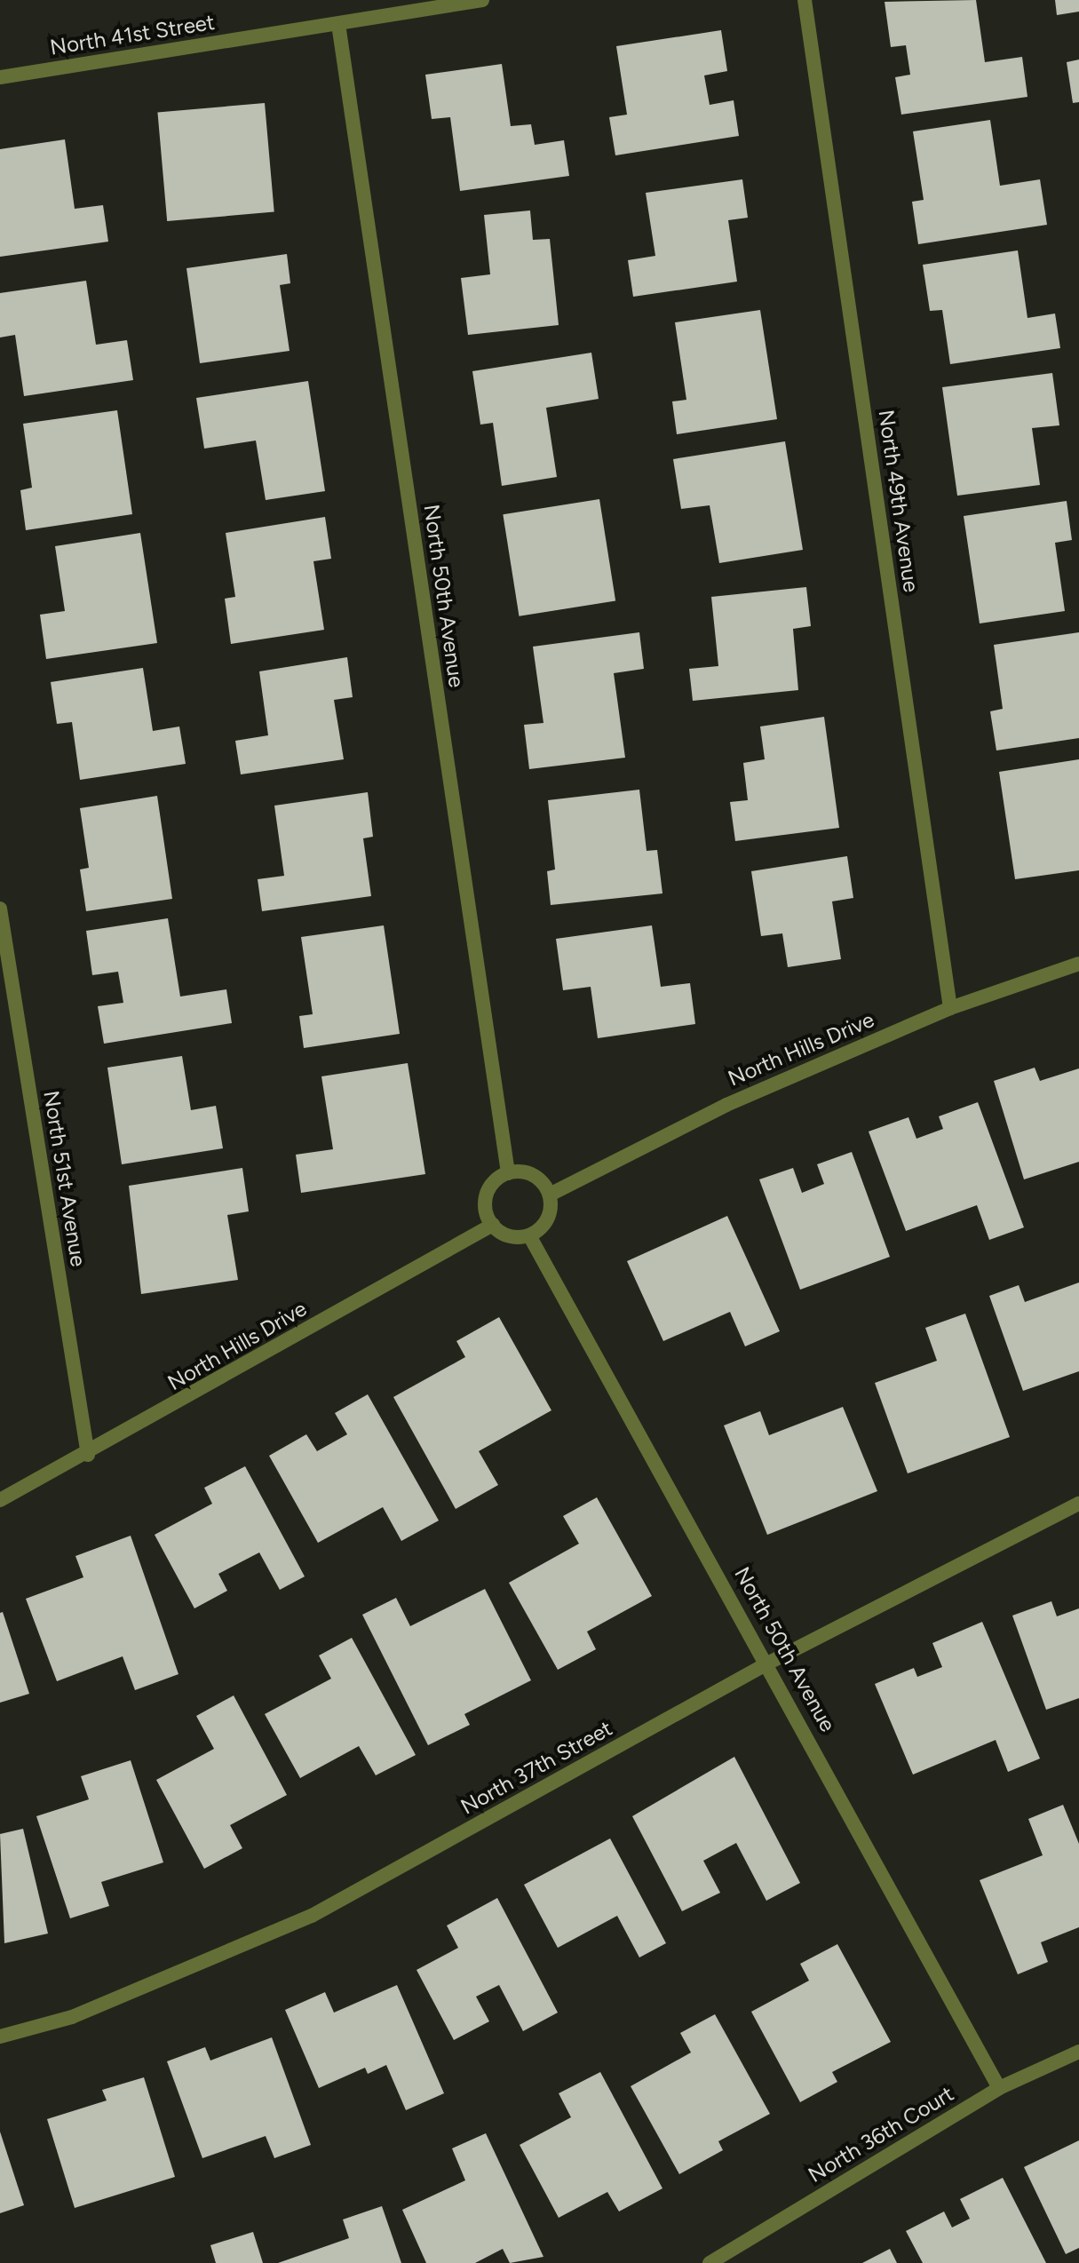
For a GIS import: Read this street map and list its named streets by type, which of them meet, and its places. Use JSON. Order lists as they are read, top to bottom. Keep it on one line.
{"streets":{"street":["North 41st Street","North 49th Avenue","North 50th Avenue","North Hills Drive","North 51st Avenue","North 37th Street","North 36th Court"]},"crossings":[["North 41st Street","North 50th Avenue"],["North 49th Avenue","North Hills Drive"],["North 50th Avenue","North Hills Drive"],["North 50th Avenue","North 37th Street"],["North 50th Avenue","North 36th Court"],["North Hills Drive","North 51st Avenue"]]}
